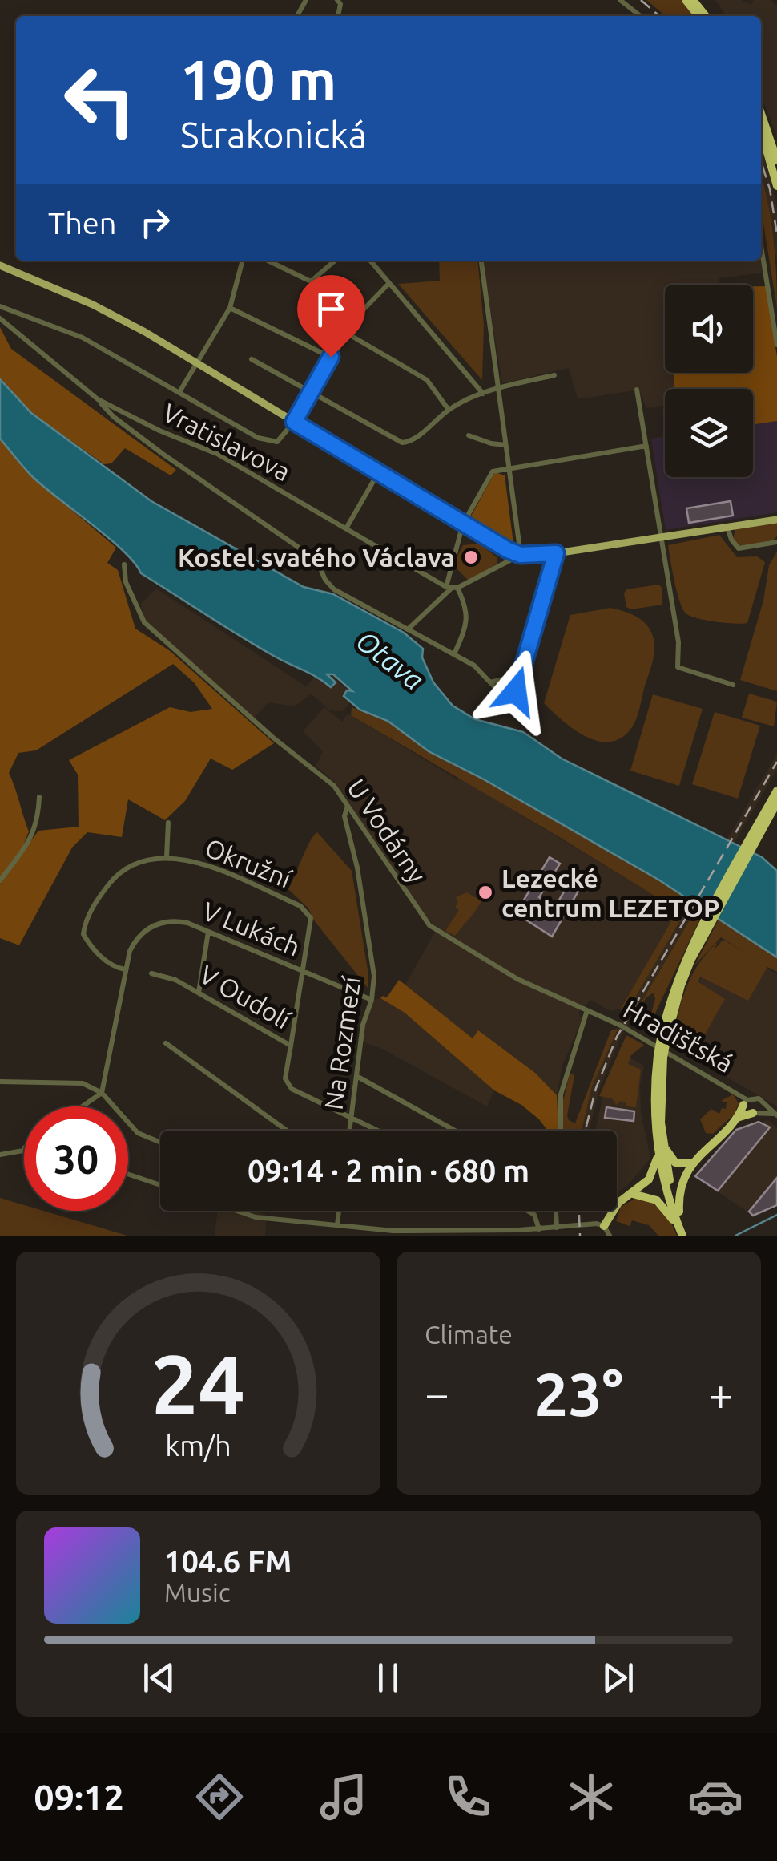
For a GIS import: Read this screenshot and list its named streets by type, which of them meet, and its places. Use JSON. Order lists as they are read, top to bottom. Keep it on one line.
{"streets":{"street":["Vratislavova","U Vodárny","Okružní","V Lukách","V Oudolí","Hradišťská","Na Rozmezí"]},"crossings":[["U Vodárny","Hradišťská"],["U Vodárny","Na Rozmezí"],["Okružní","V Lukách"],["Okružní","V Oudolí"],["V Lukách","Na Rozmezí"],["V Oudolí","Na Rozmezí"]],"water":["Otava"],"places":["Kostel svatého Václava","Lezecké centrum LEZETOP"],"page":{"turn":["190 m","Strakonická"],"then":"Then","limit":"30","trip":"09:14 · 2 min · 680 m","tile":"Climate","heat":["−","23°","+"],"song":["104.6 FM","Music"],"tabs":"09:12","gauge":["24","km/h"]}}
